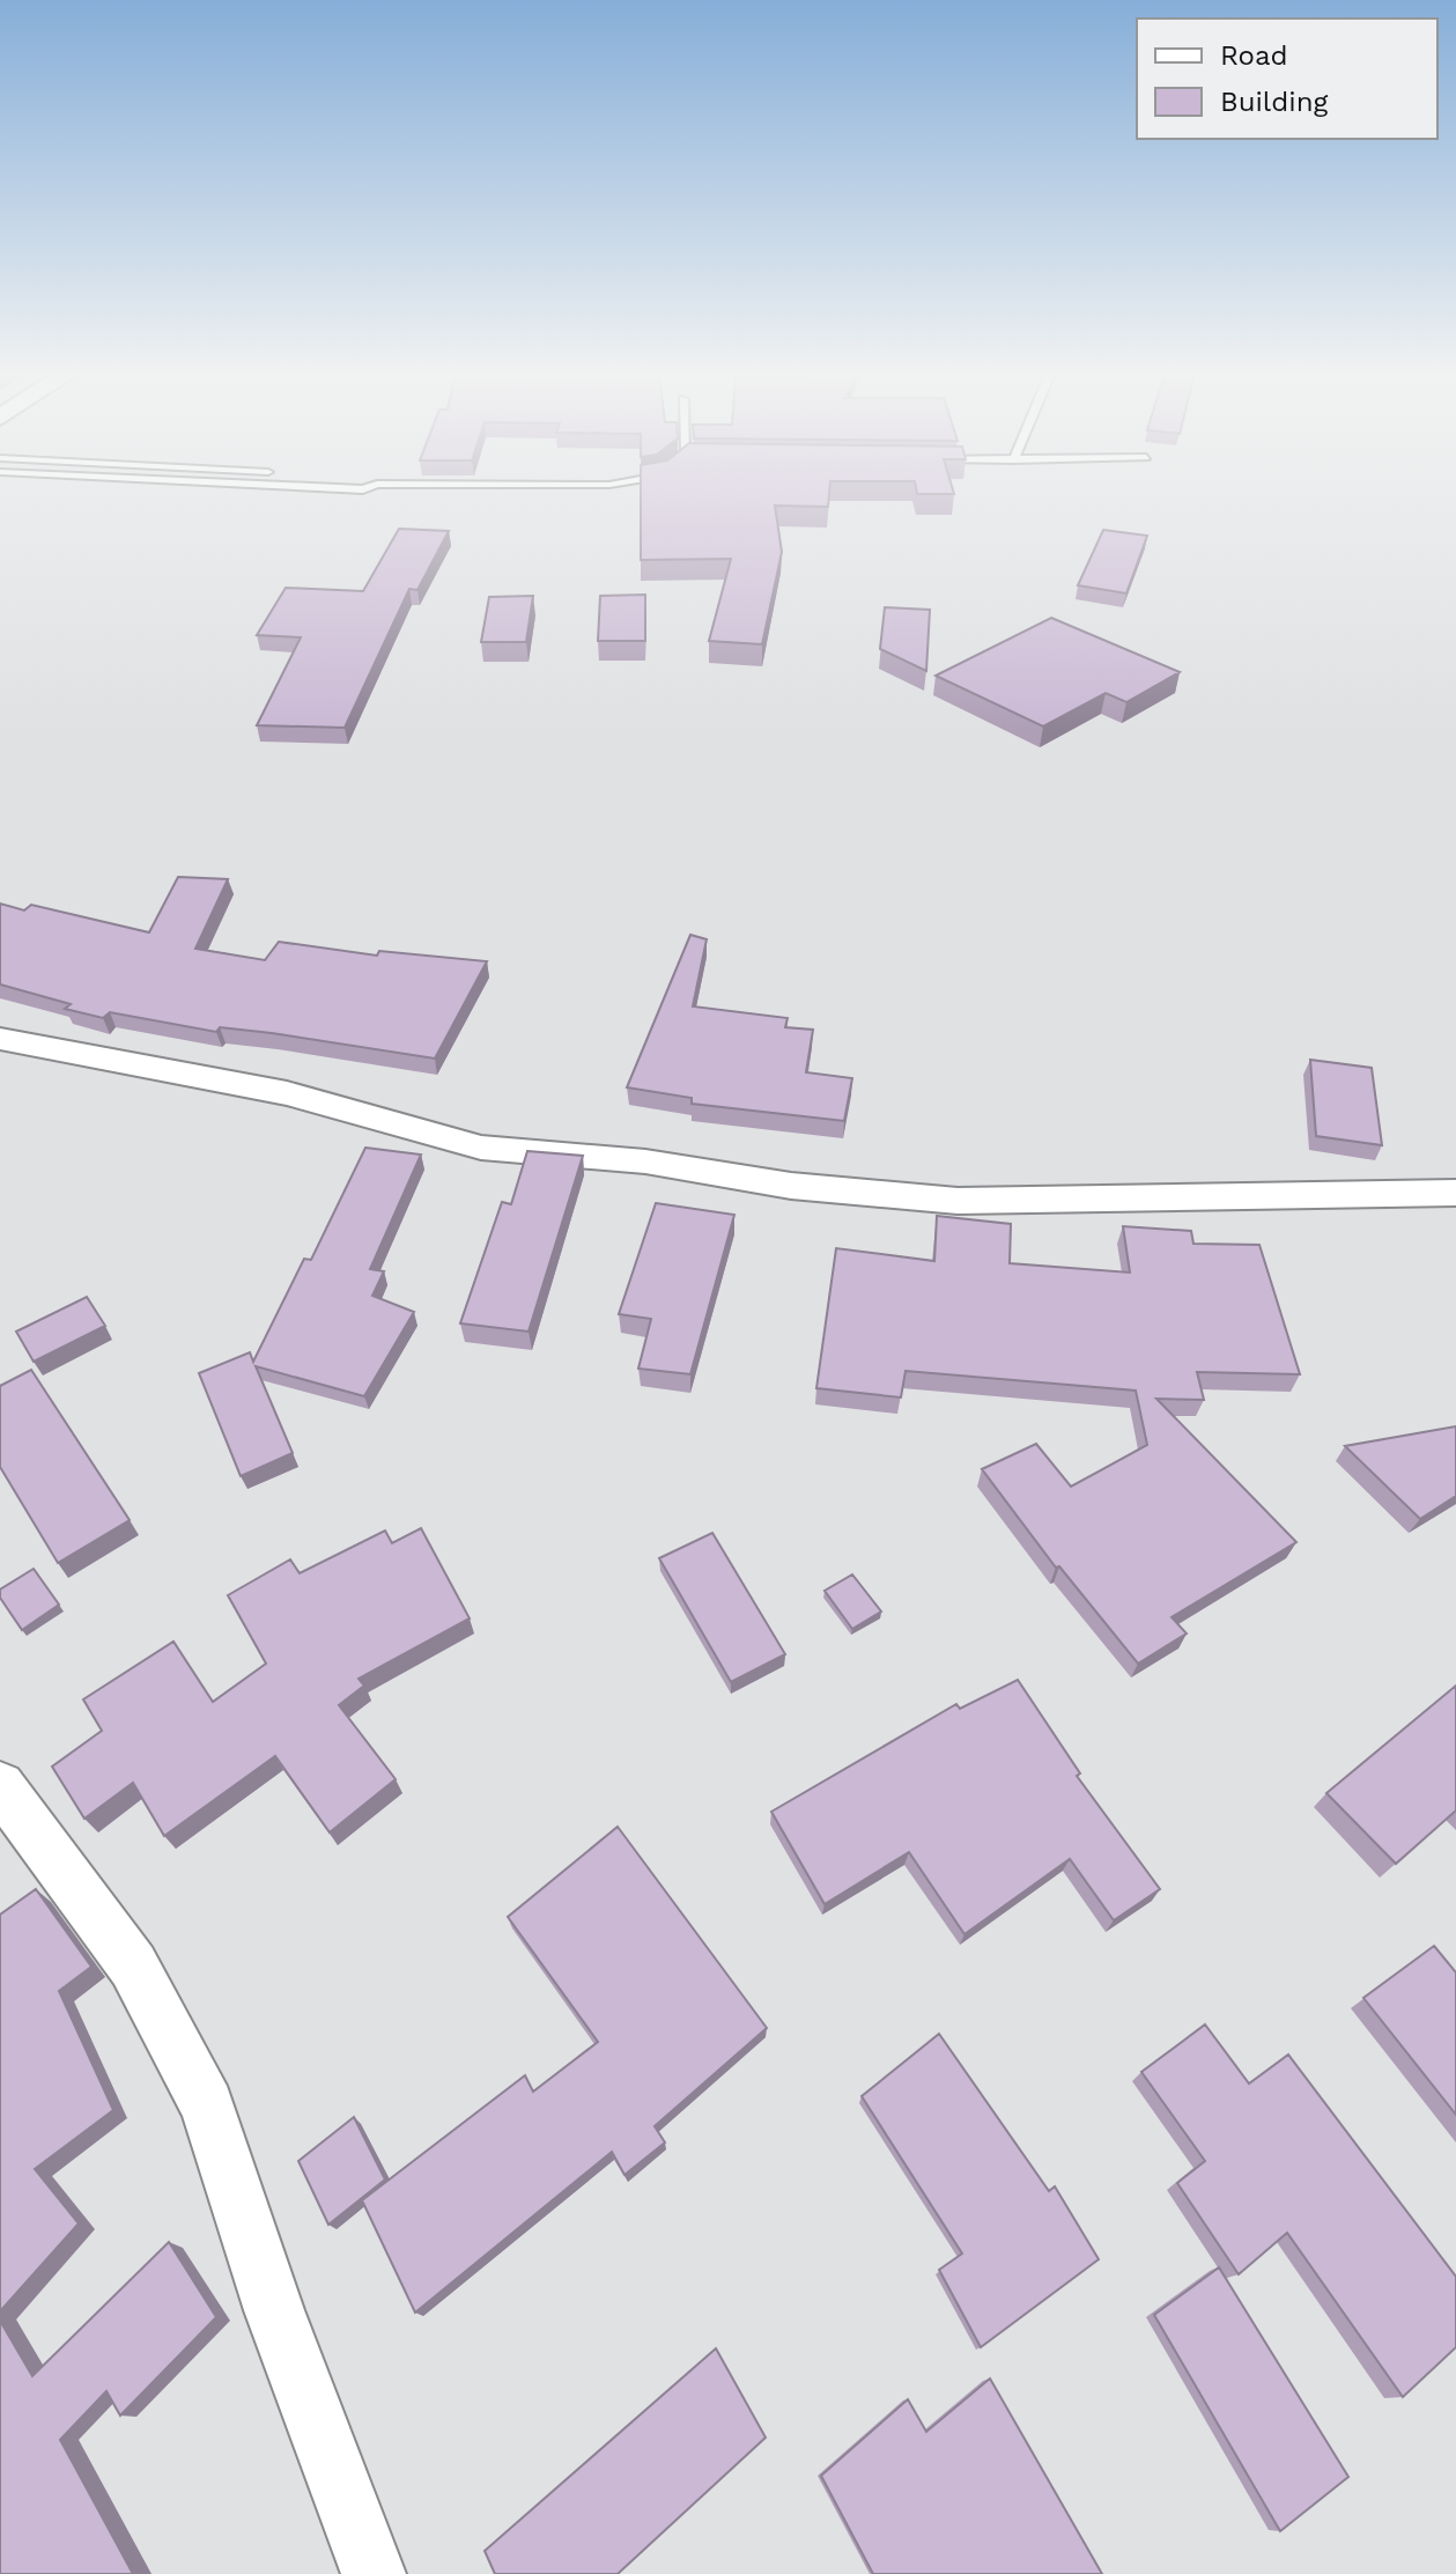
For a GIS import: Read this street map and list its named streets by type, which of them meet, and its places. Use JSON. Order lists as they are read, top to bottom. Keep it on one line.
{"legend":["Road","Building"]}
